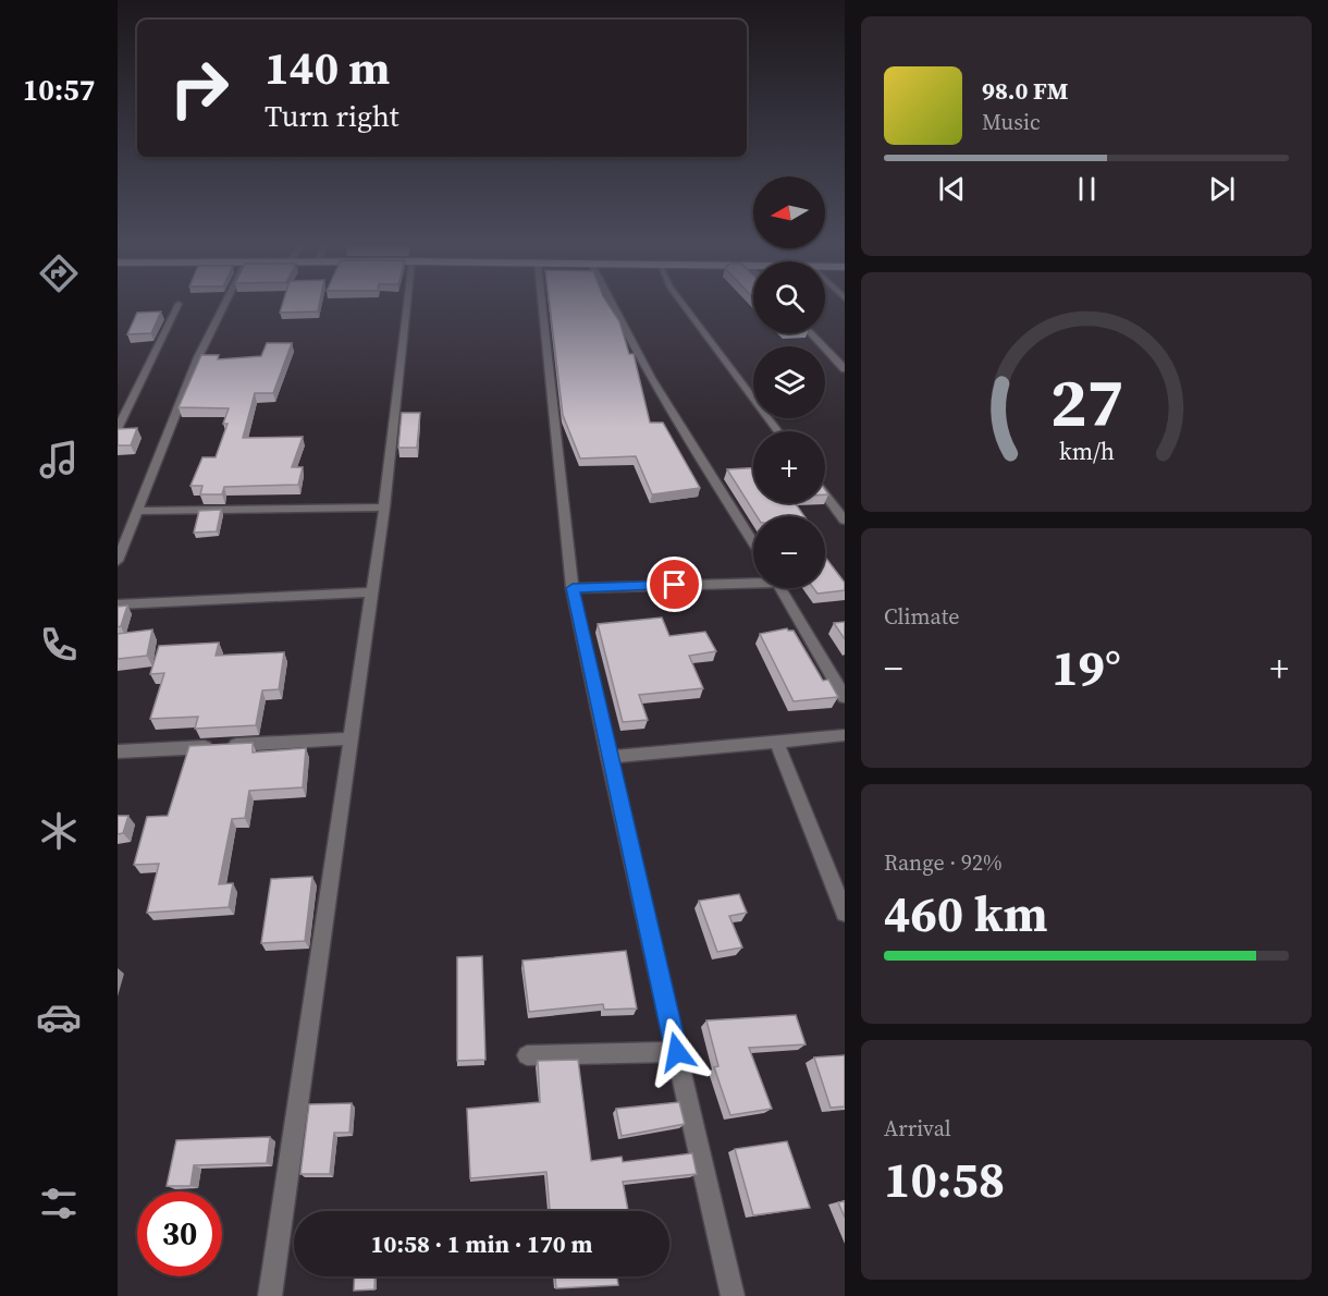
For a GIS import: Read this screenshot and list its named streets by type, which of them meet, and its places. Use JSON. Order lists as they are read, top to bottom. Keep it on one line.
{"north":"left","page":{"tabs":"10:57","turn":["140 m","Turn right"],"song":["98.0 FM","Music"],"map_buttons":["+","−"],"tile":["Climate",["Range · 92%","460 km"],["Arrival","10:58"]],"heat":["−","19°","+"],"limit":"30","trip":"10:58 · 1 min · 170 m","gauge":["27","km/h"]}}
